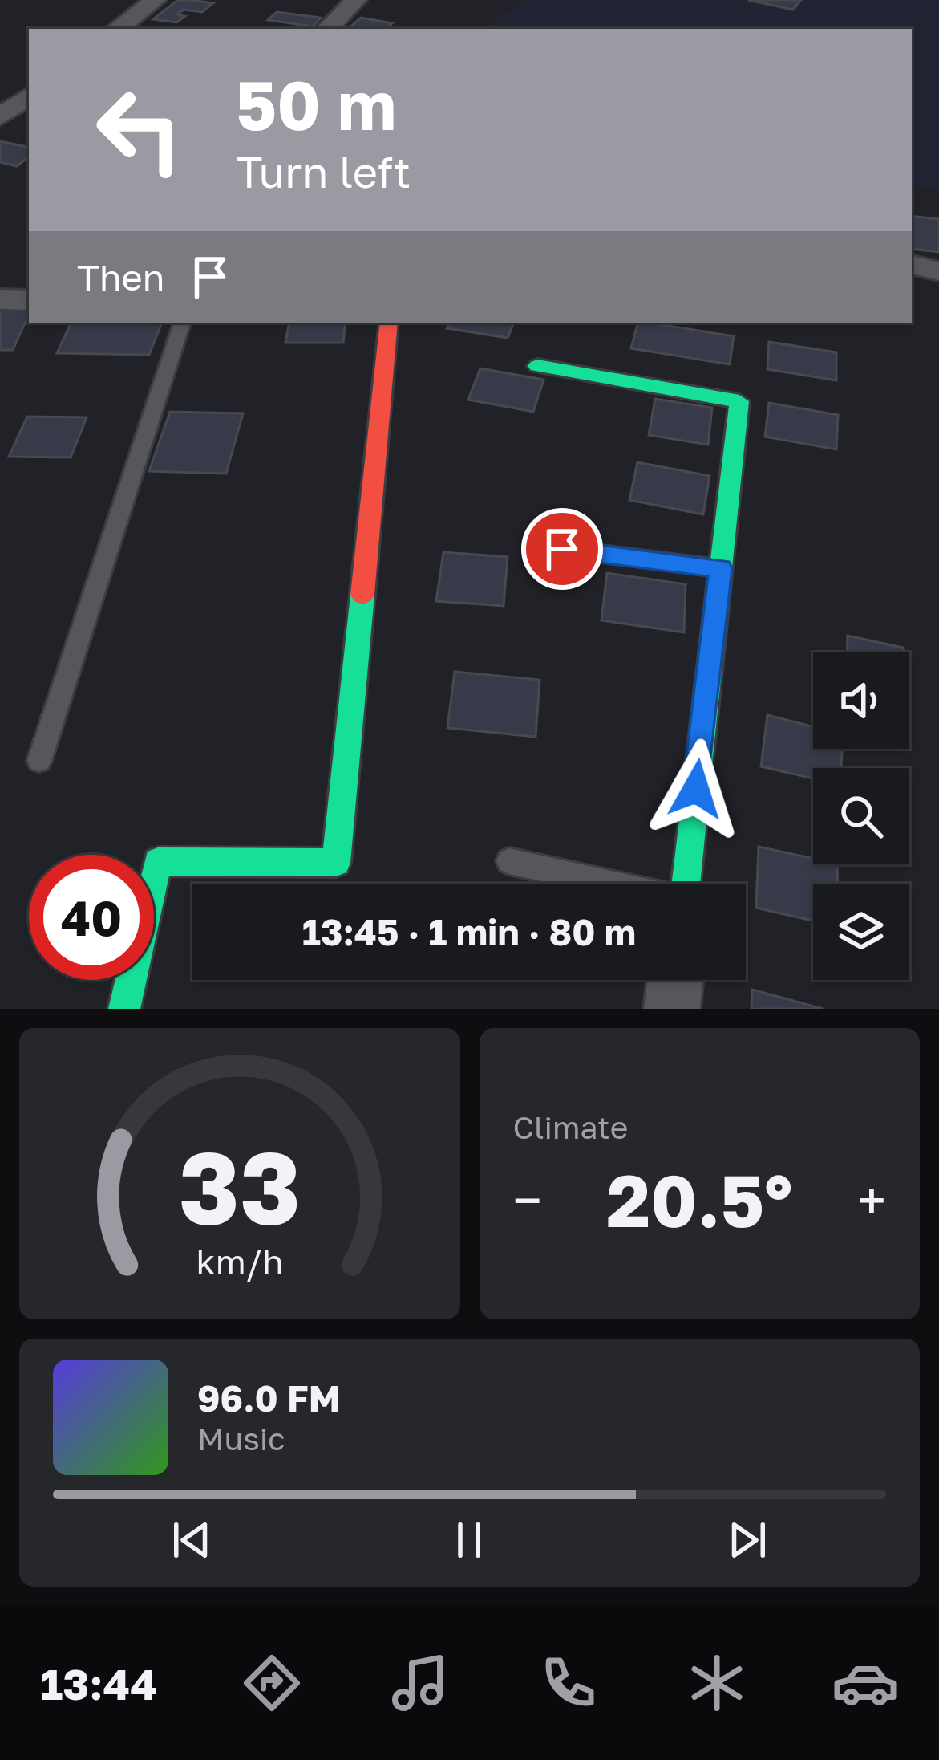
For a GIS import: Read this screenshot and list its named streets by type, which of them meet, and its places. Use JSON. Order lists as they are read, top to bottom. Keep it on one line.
{"page":{"turn":["50 m","Turn left"],"then":"Then","limit":"40","trip":"13:45 · 1 min · 80 m","tile":"Climate","heat":["−","20.5°","+"],"song":["96.0 FM","Music"],"tabs":"13:44","gauge":["33","km/h"]}}
